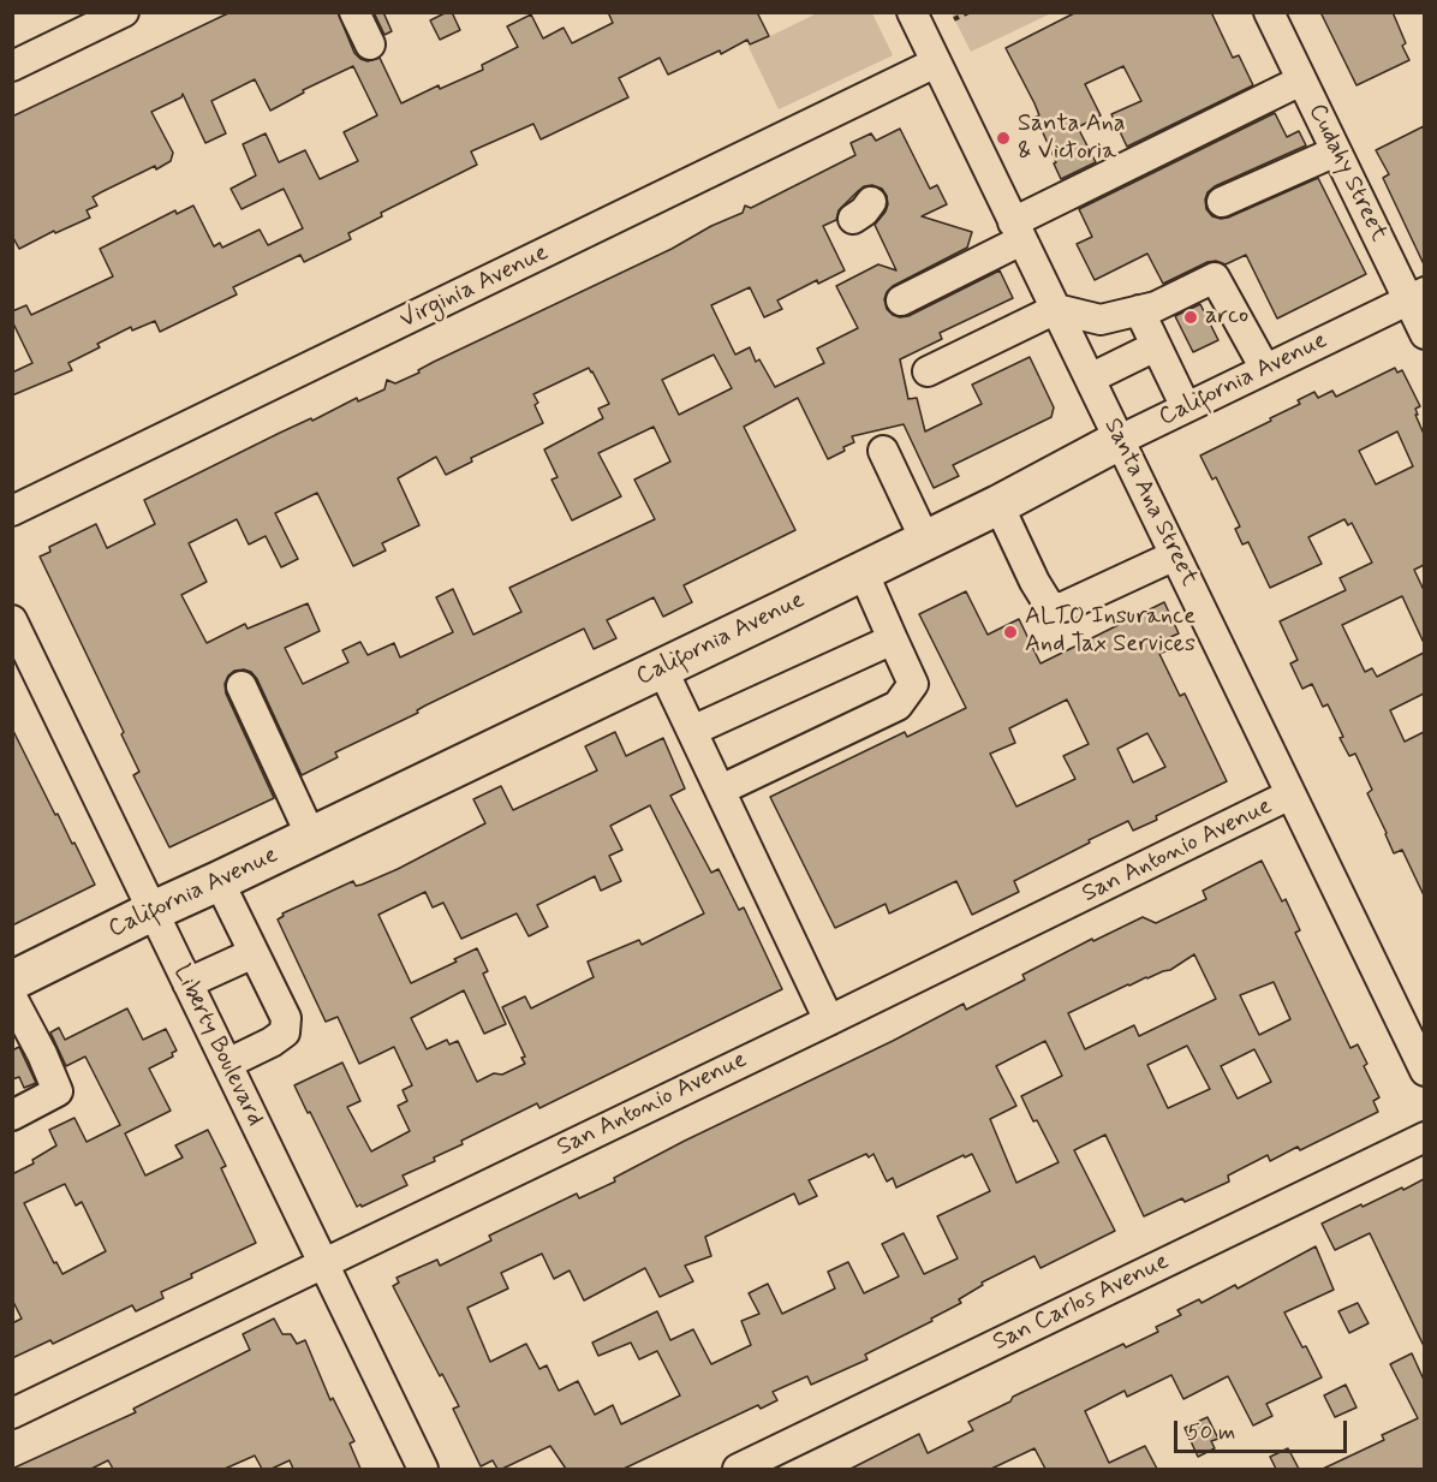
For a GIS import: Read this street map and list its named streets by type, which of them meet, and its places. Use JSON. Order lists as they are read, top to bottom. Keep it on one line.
{"streets":{"main road":["California Avenue"],"street":["Cudahy Street","Virginia Avenue","Santa Ana Street","San Antonio Avenue","Liberty Boulevard","San Carlos Avenue"]},"crossings":[["Cudahy Street","California Avenue"],["Virginia Avenue","Santa Ana Street"],["California Avenue","Santa Ana Street"],["California Avenue","Liberty Boulevard"],["Santa Ana Street","San Antonio Avenue"],["San Antonio Avenue","Liberty Boulevard"]],"places":["Santa Ana & Victoria","arco","ALTO Insurance And Tax Services"],"scale_bar":"50 m"}
